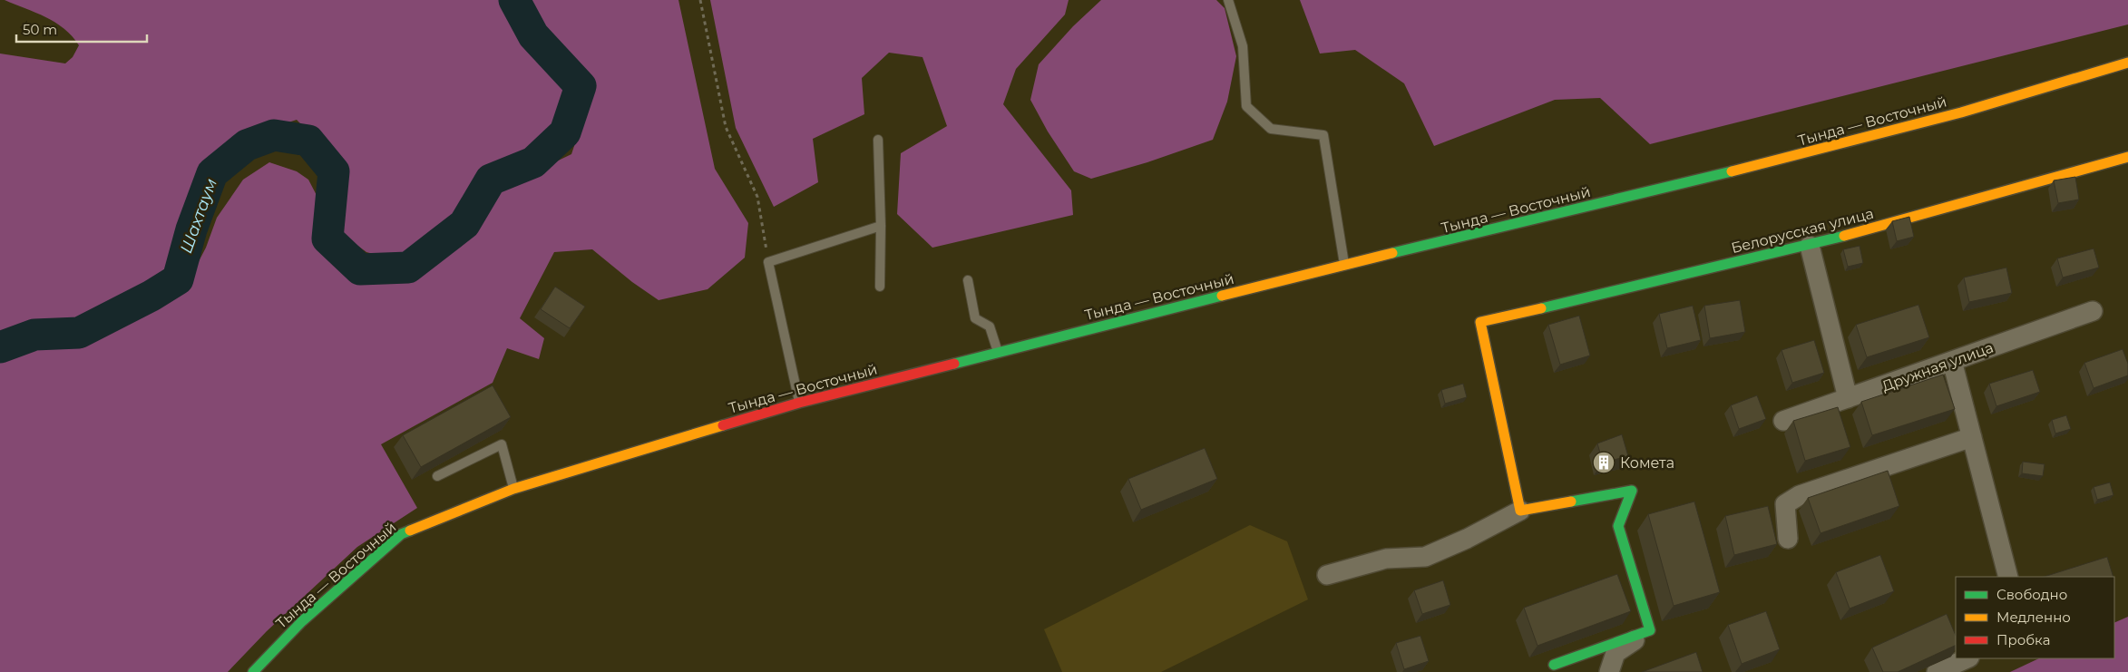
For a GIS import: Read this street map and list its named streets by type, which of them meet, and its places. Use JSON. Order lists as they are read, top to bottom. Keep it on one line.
{"streets":{"street":["Тында — Восточный","Белорусская улица","Дружная улица"]},"water":["Шахтаум"],"places":{"building":["Комета"]},"legend":["Свободно","Медленно","Пробка"],"scale_bar":"50 m"}
